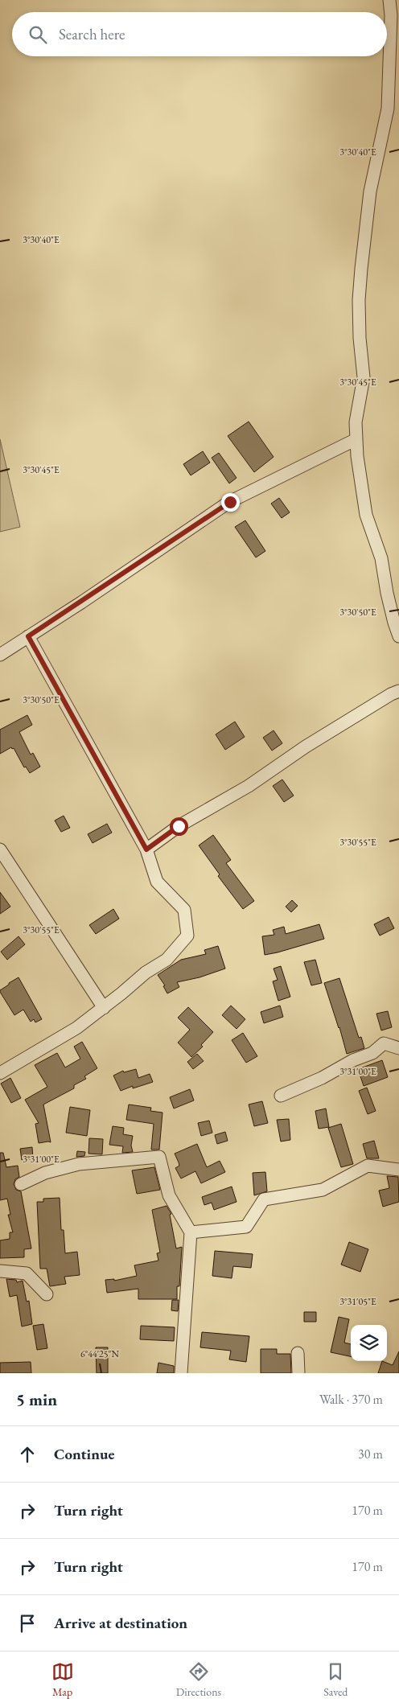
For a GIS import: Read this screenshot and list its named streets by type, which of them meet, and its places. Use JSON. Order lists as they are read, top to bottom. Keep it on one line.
{"page":{"search":"Search here","heading":["5 min","Walk · 370 m"],"list":[["Continue","30 m"],["Turn right","170 m"],["Turn right","170 m"],"Arrive at destination"],"nav":["Map","Directions","Saved"]},"coordinates":["3°30'40\"E","3°30'45\"E","3°30'50\"E","3°30'55\"E","3°31'00\"E","3°31'05\"E","6°44'25\"N"]}
